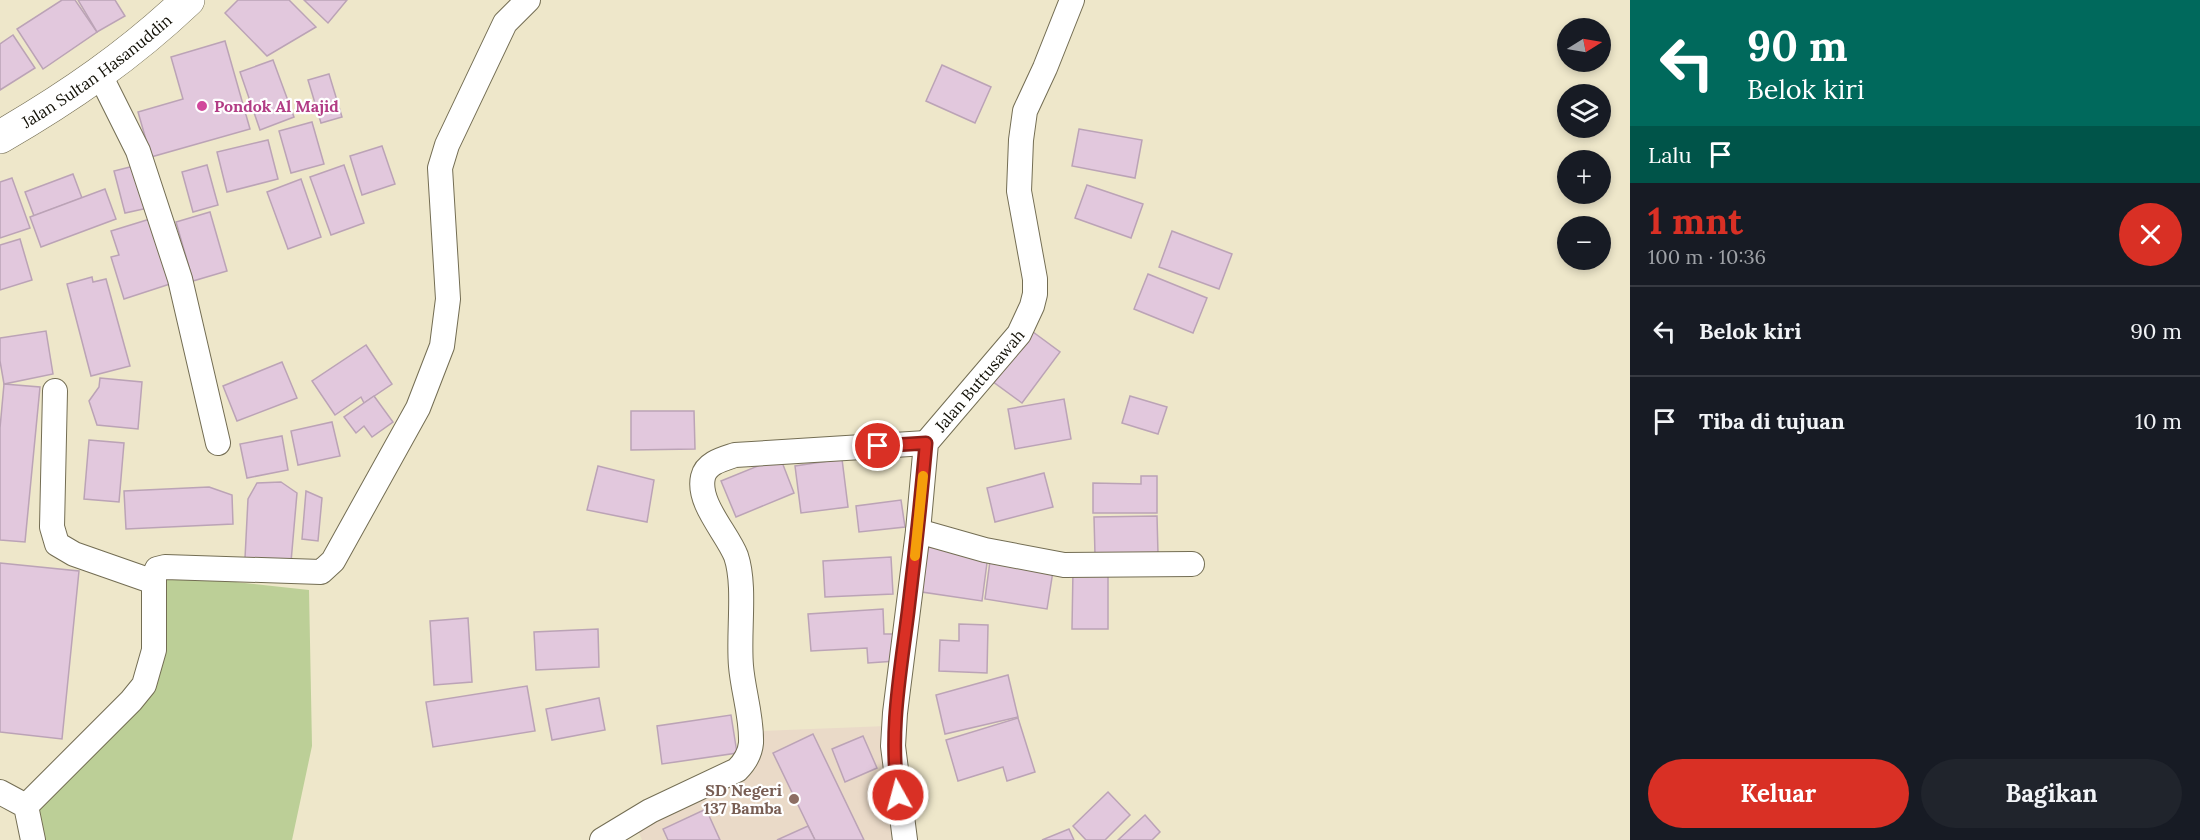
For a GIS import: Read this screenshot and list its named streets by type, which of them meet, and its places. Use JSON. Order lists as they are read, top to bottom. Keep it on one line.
{"streets":{"highway":["Jalan Sultan Hasanuddin"],"street":["Jalan Buttusawah"]},"places":["Pondok Al Majid","SD Negeri 137 Bamba"],"north":"right","page":{"turn":["90 m","Belok kiri"],"map_buttons":["+","−"],"then":"Lalu","heading":["1 mnt","100 m · 10:36"],"list":[{"name":"Belok kiri","value":"90 m"},{"name":"Tiba di tujuan","value":"10 m"}],"buttons":["Keluar","Bagikan"]}}
